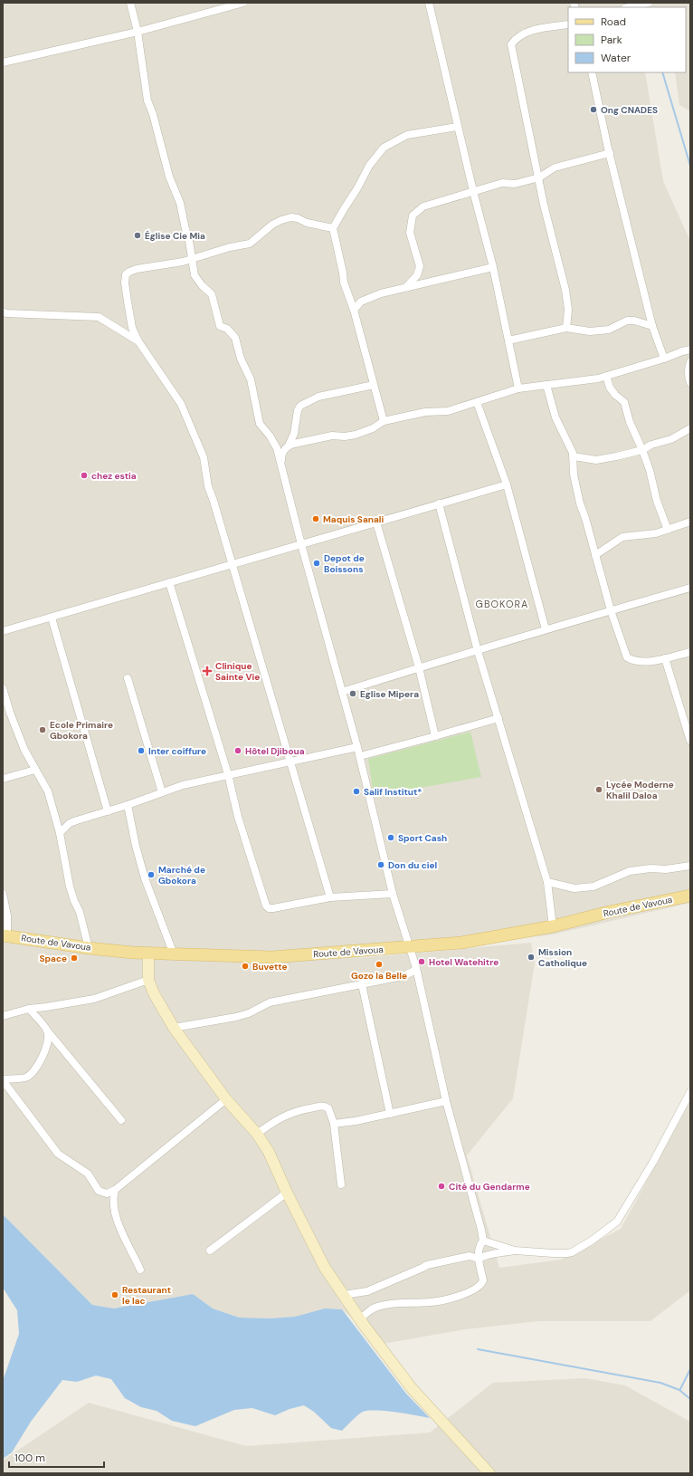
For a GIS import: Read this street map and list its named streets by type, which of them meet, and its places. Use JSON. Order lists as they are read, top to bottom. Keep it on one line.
{"streets":{"main road":["Route de Vavoua"]},"districts":["GBOKORA"],"places":{"other":["Ong CNADES","Église Cie Mia","chez estia","Maquis Sanali","Depot de Boissons","Eglise Mipera","Ecole Primaire Gbokora","Inter coiffure","Hôtel Djiboua","Lycée Moderne Khalil Daloa","Salif Institut*","Sport Cash","Don du ciel","Marché de Gbokora","Mission Catholique","Space","Hotel Watehitre","Gozo la Belle","Buvette","Cité du Gendarme","Restaurant le lac"],"health":["Clinique Sainte Vie"]},"legend":["Road","Park","Water"],"scale_bar":"100 m"}
